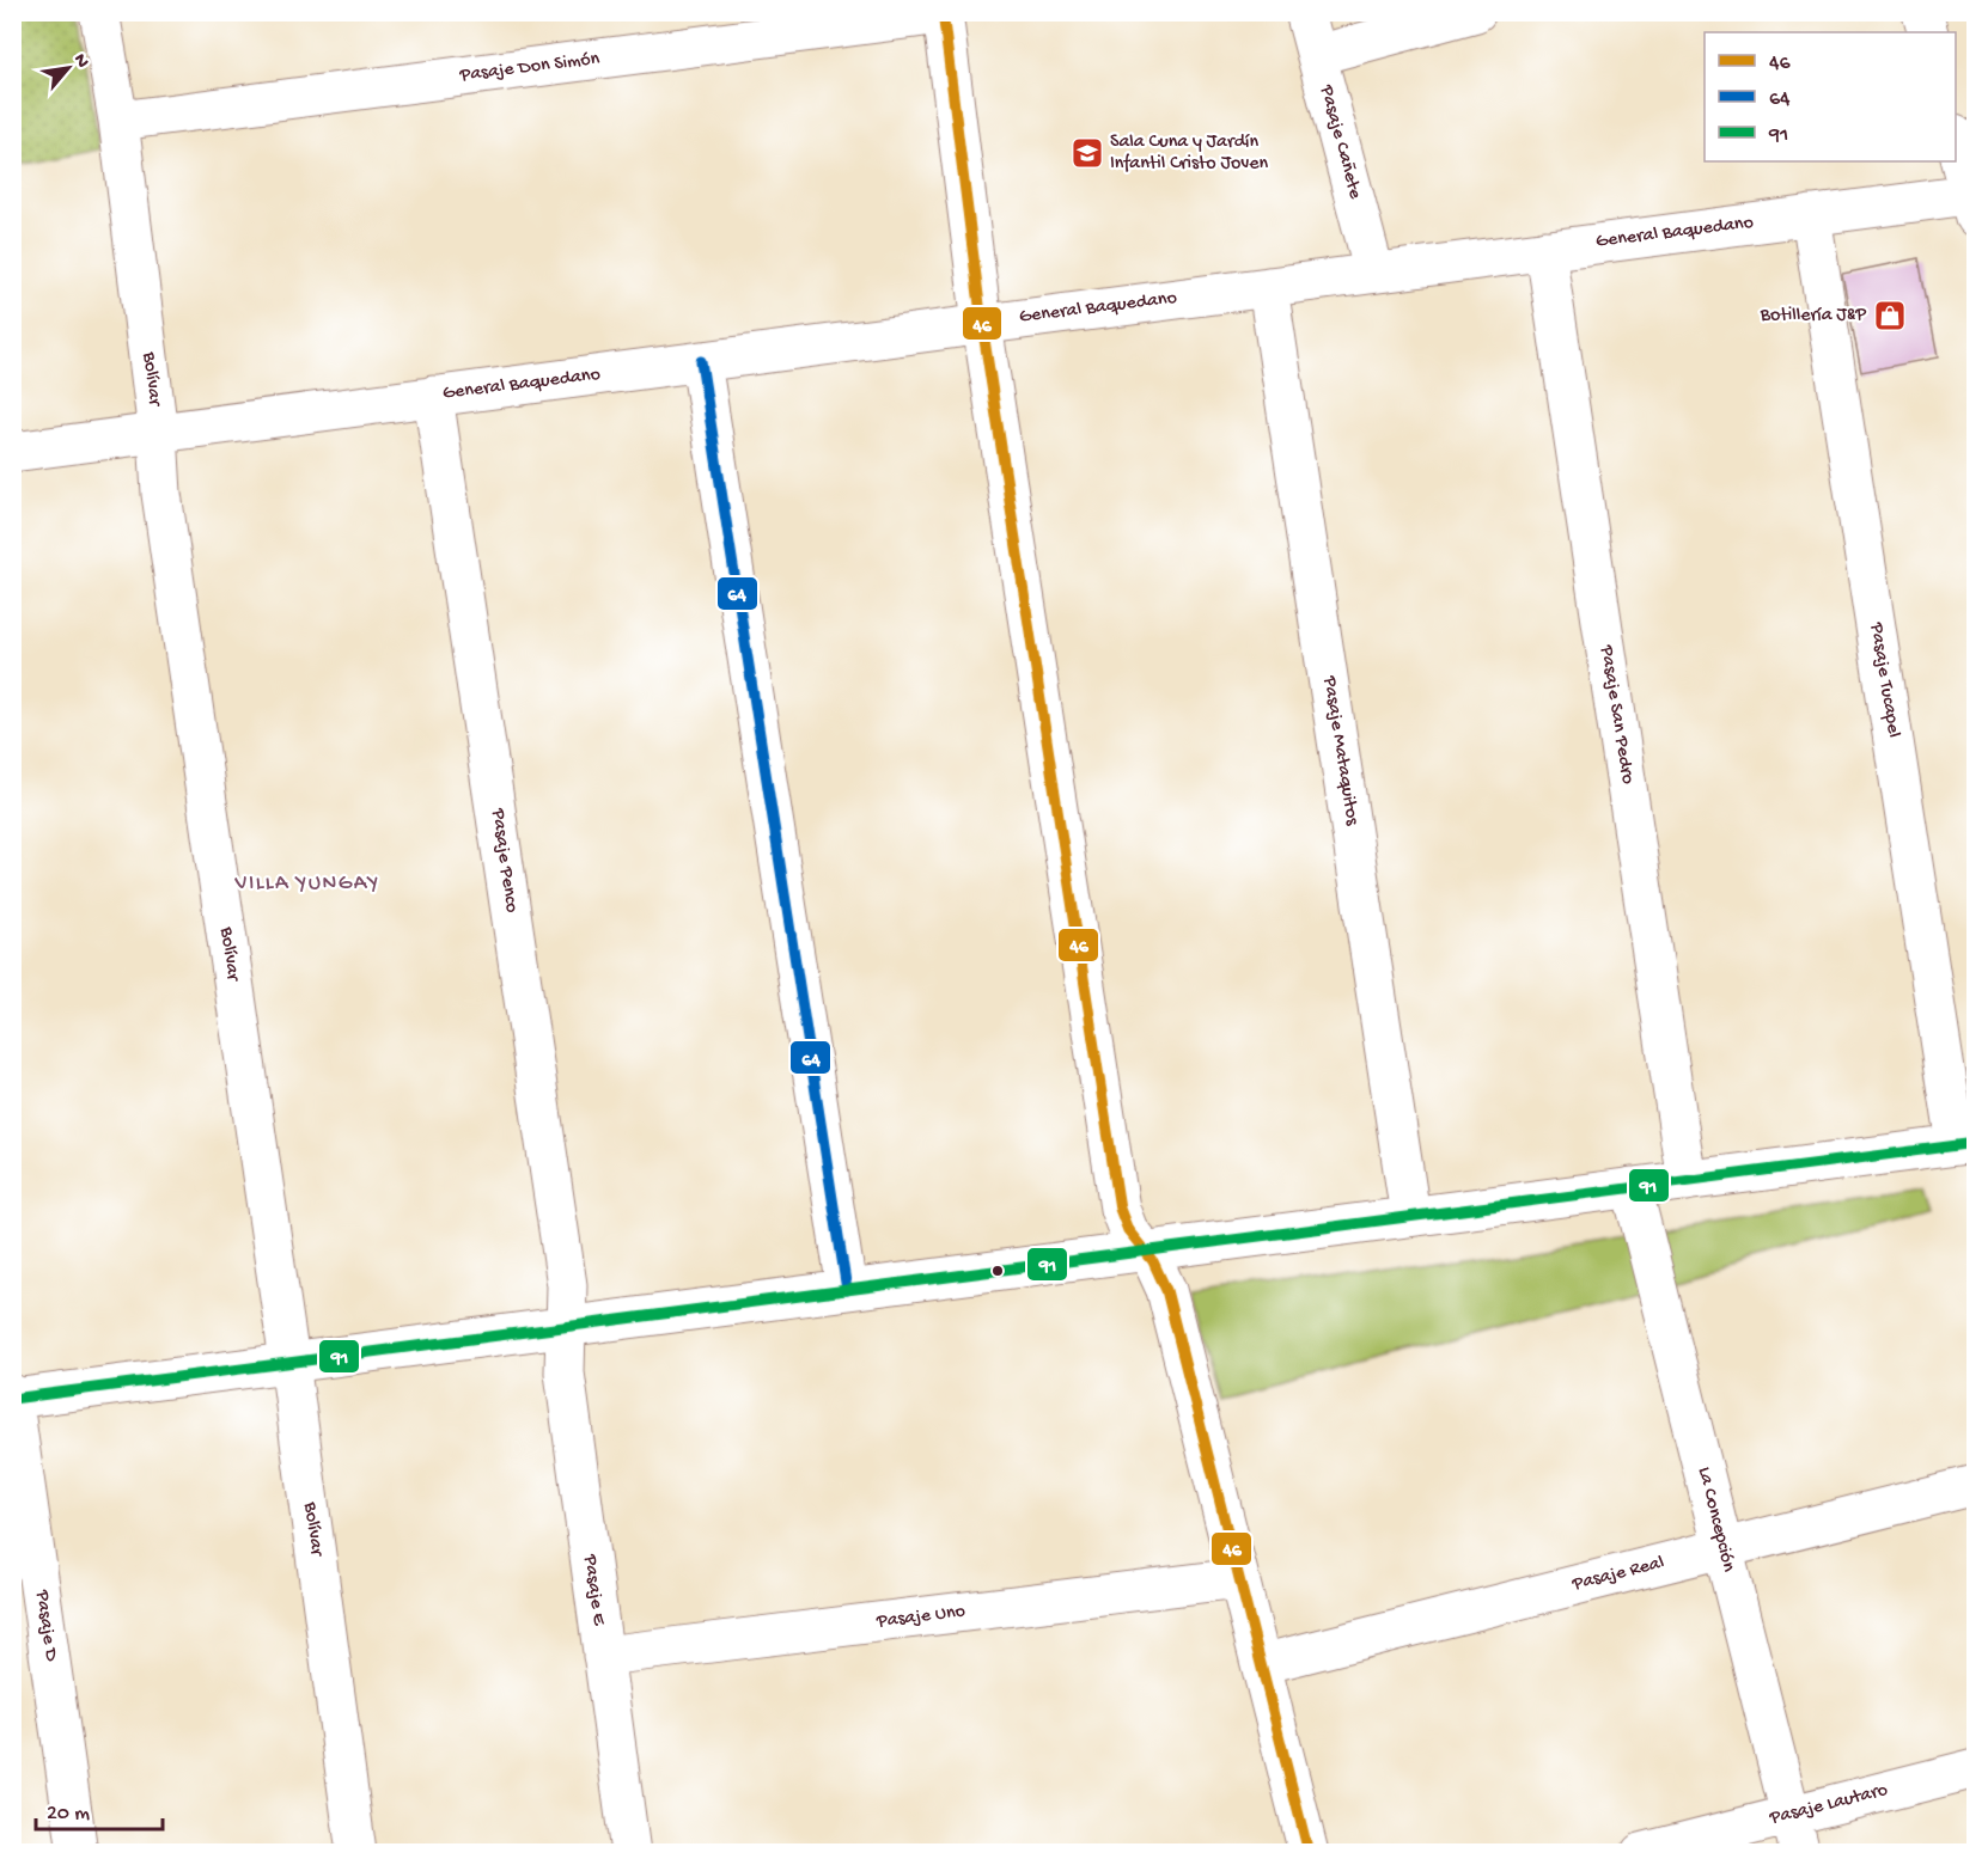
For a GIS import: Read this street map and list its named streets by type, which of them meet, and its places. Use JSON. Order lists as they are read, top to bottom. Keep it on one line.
{"streets":{"street":["Pasaje Don Simón","Pasaje Cañete","General Baquedano","Bolívar","Pasaje Tucapel","Pasaje San Pedro","Pasaje Mataquitos","Pasaje Penco","La Concepción","Pasaje Real","Pasaje E","Pasaje Uno","Pasaje D","Pasaje Lautaro"]},"crossings":[["Pasaje Don Simón","Bolívar"],["Pasaje Cañete","General Baquedano"],["General Baquedano","Bolívar"],["General Baquedano","Pasaje Tucapel"],["General Baquedano","Pasaje San Pedro"],["General Baquedano","Pasaje Mataquitos"],["General Baquedano","Pasaje Penco"],["Pasaje Penco","Pasaje E"],["La Concepción","Pasaje Real"],["La Concepción","Pasaje Lautaro"],["Pasaje E","Pasaje Uno"]],"districts":["VILLA YUNGAY"],"places":{"school or university":["Sala Cuna y Jardín Infantil Cristo Joven"],"shop":["Botillería J&P"]},"lines":["transit line 46","transit line 64","transit line 91"],"legend":["46","64","91"],"scale_bar":"20 m","north":"top right"}
